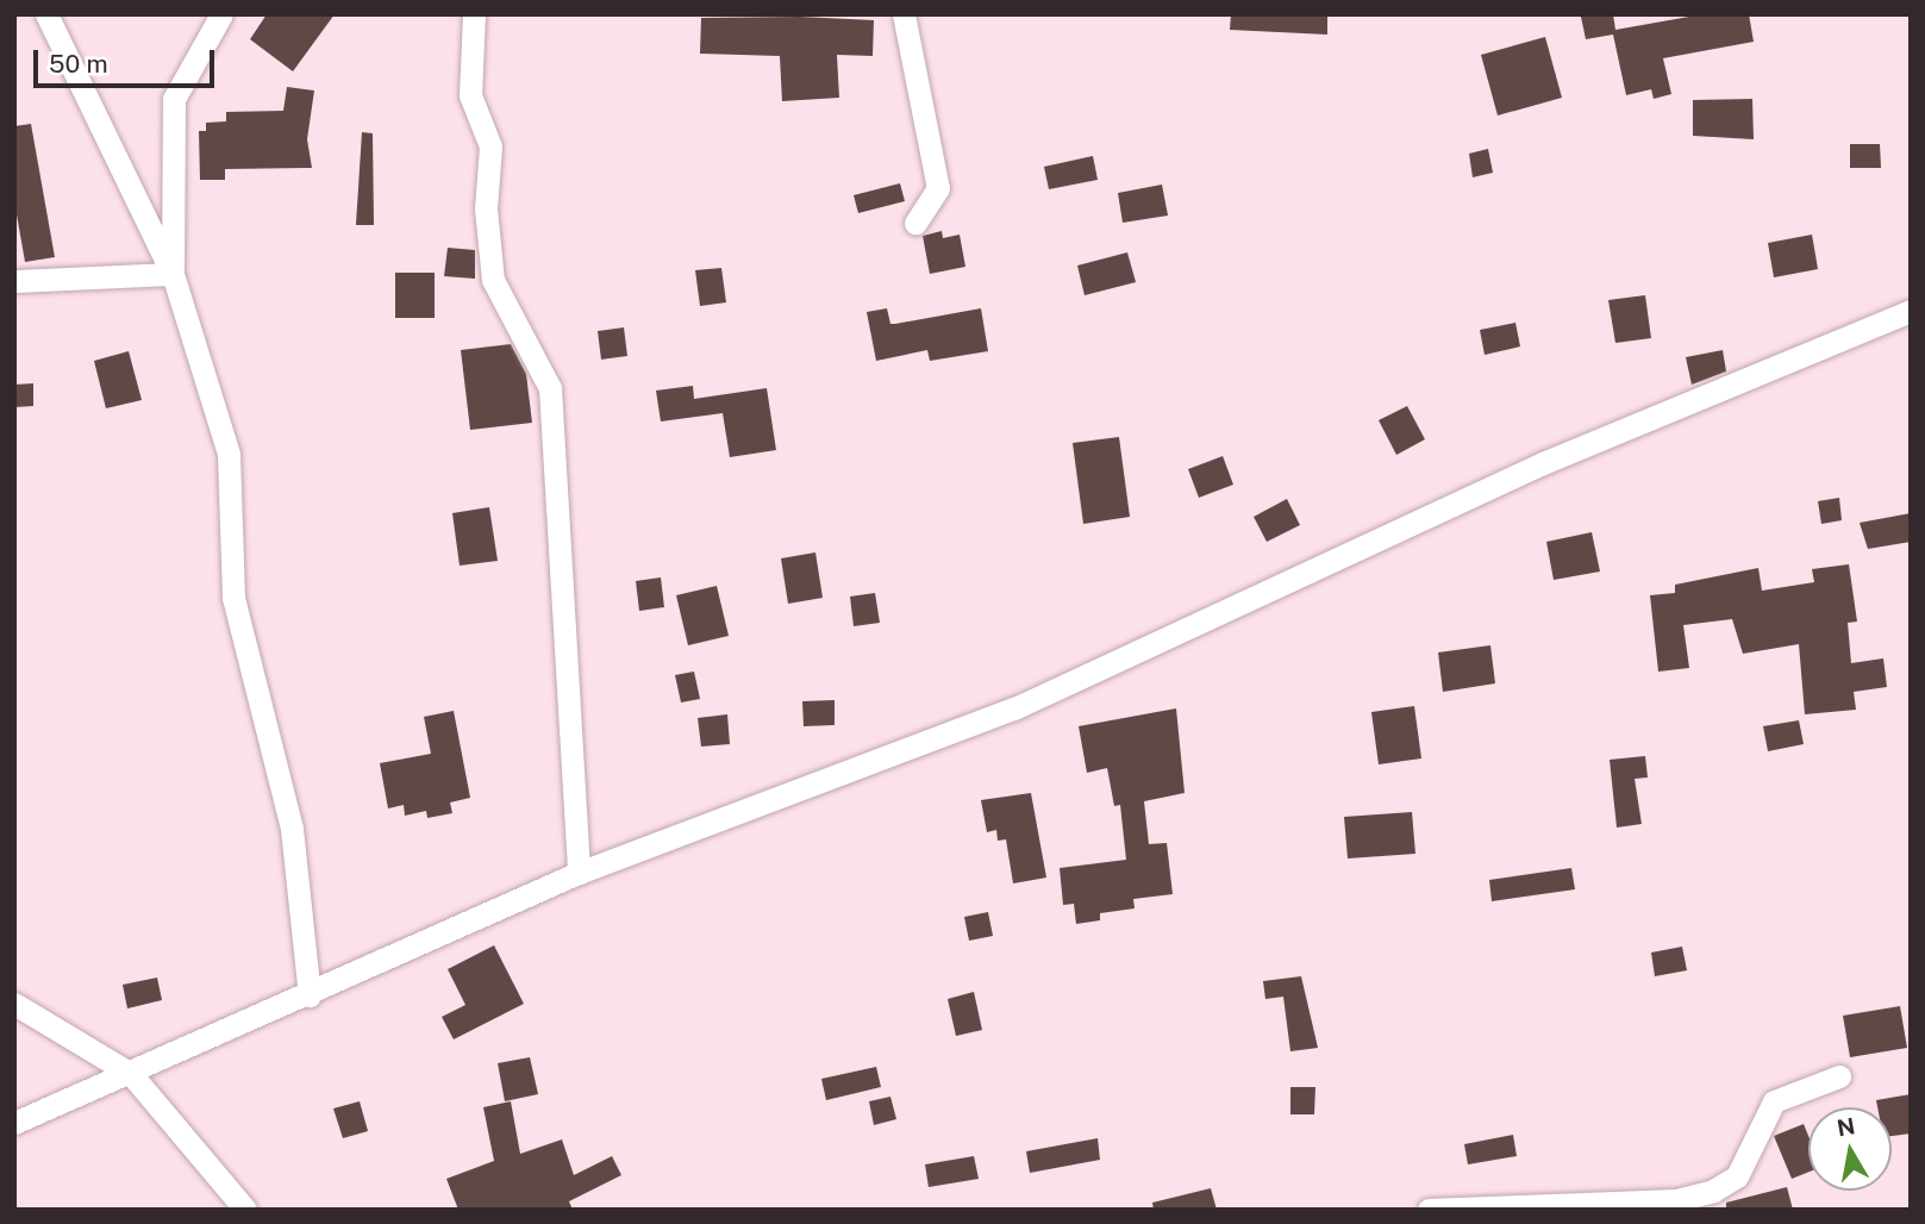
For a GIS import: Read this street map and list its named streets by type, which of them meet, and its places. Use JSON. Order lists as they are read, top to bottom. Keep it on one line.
{"scale_bar":"50 m","north":"top"}
